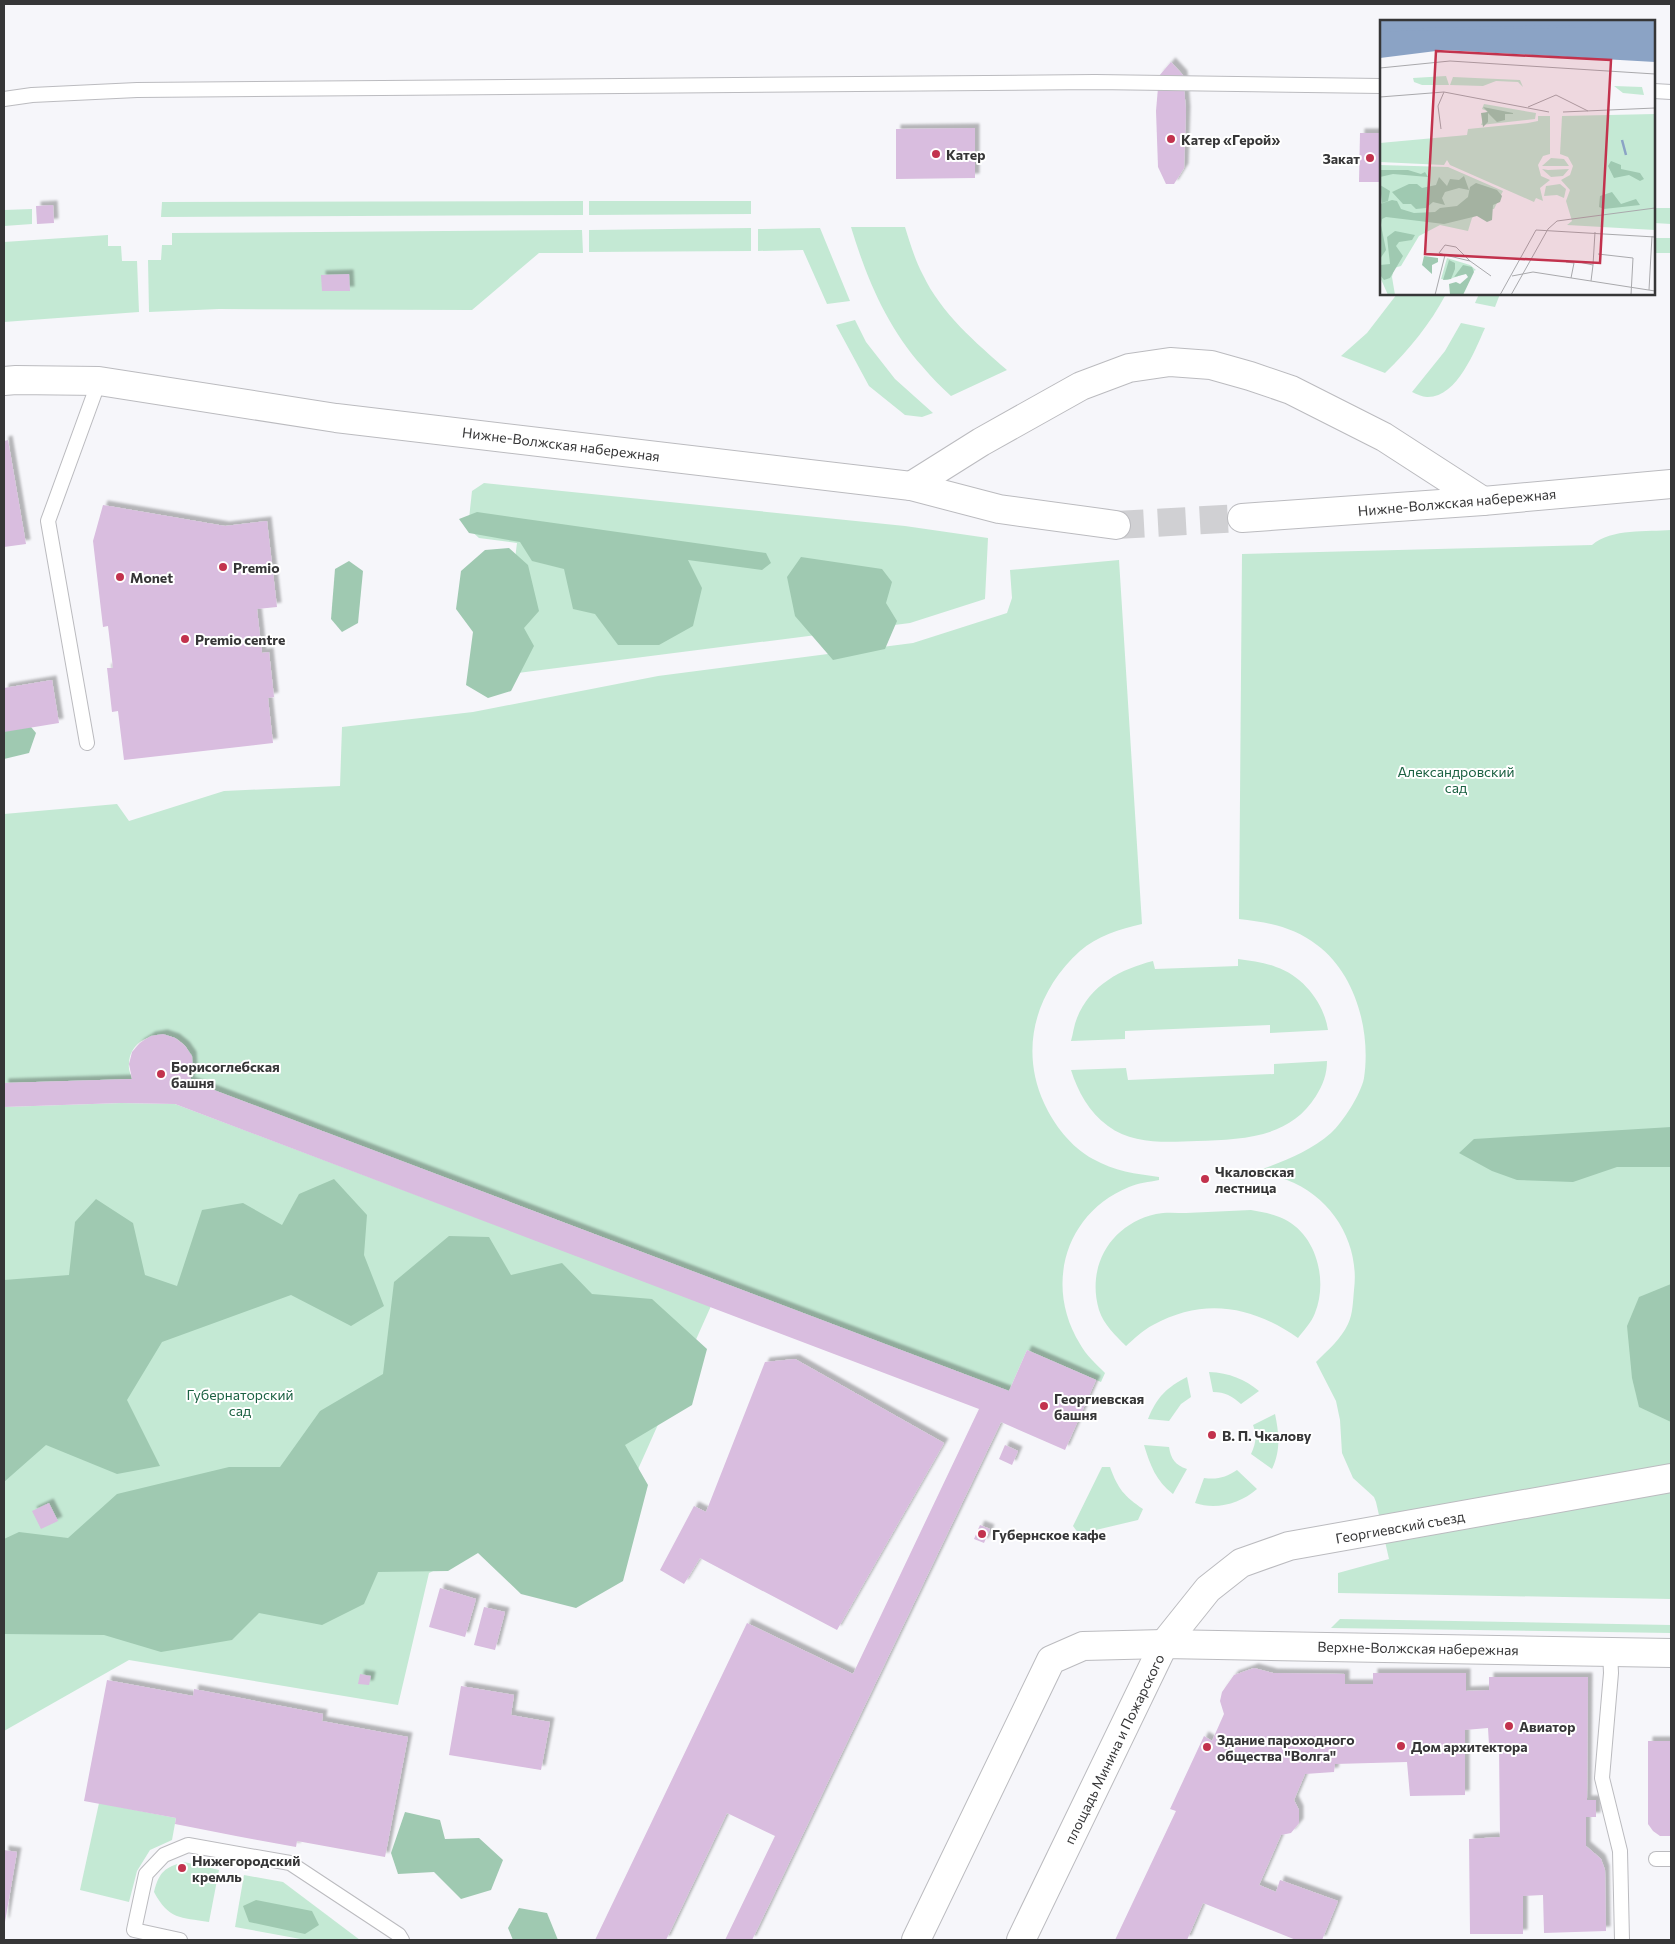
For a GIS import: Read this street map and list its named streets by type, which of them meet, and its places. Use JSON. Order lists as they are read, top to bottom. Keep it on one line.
{"streets":{"main road":["Нижне-Волжская набережная","Георгиевский съезд","Верхне-Волжская набережная","площадь Минина и Пожарского"]},"crossings":[["Георгиевский съезд","Верхне-Волжская набережная"],["Георгиевский съезд","площадь Минина и Пожарского"],["Верхне-Волжская набережная","площадь Минина и Пожарского"]],"parks":["Александровский сад","Губернаторский сад"],"places":["Катер «Герой»","Катер","Закат","Premio","Monet","Premio centre","Борисоглебская башня","Чкаловская лестница","Георгиевская башня","В. П. Чкалову","Губернское кафе","Авиатор","Дом архитектора","Здание пароходного общества \"Волга\"","Нижегородский кремль"]}
